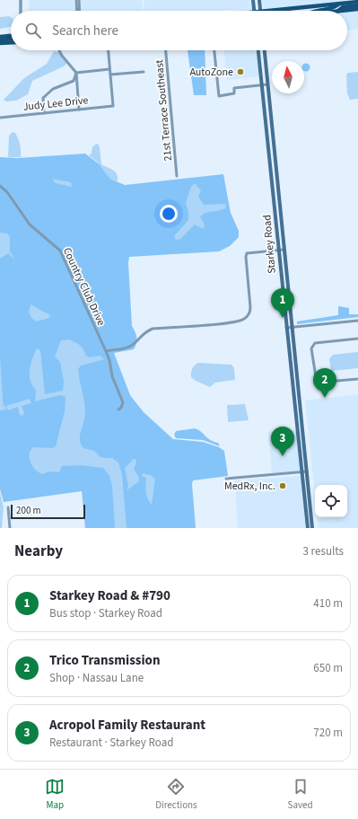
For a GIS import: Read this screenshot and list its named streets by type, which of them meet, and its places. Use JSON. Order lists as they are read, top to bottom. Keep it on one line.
{"streets":{"main road":["Starkey Road"],"street":["Judy Lee Drive","21st Terrace Southeast","Country Club Drive"]},"places":["AutoZone","MedRx, Inc."],"scale_bar":"200 m","north":"top","page":{"search":"Search here","pins":["1","2","3"],"scale":"200 m","heading":["Nearby","3 results"],"list":[{"mark":"1","name":"Starkey Road & #790","note":"Bus stop · Starkey Road","value":"410 m"},{"mark":"2","name":"Trico Transmission","note":"Shop · Nassau Lane","value":"650 m"},{"mark":"3","name":"Acropol Family Restaurant","note":"Restaurant · Starkey Road","value":"720 m"}],"nav":["Map","Directions","Saved"]}}
